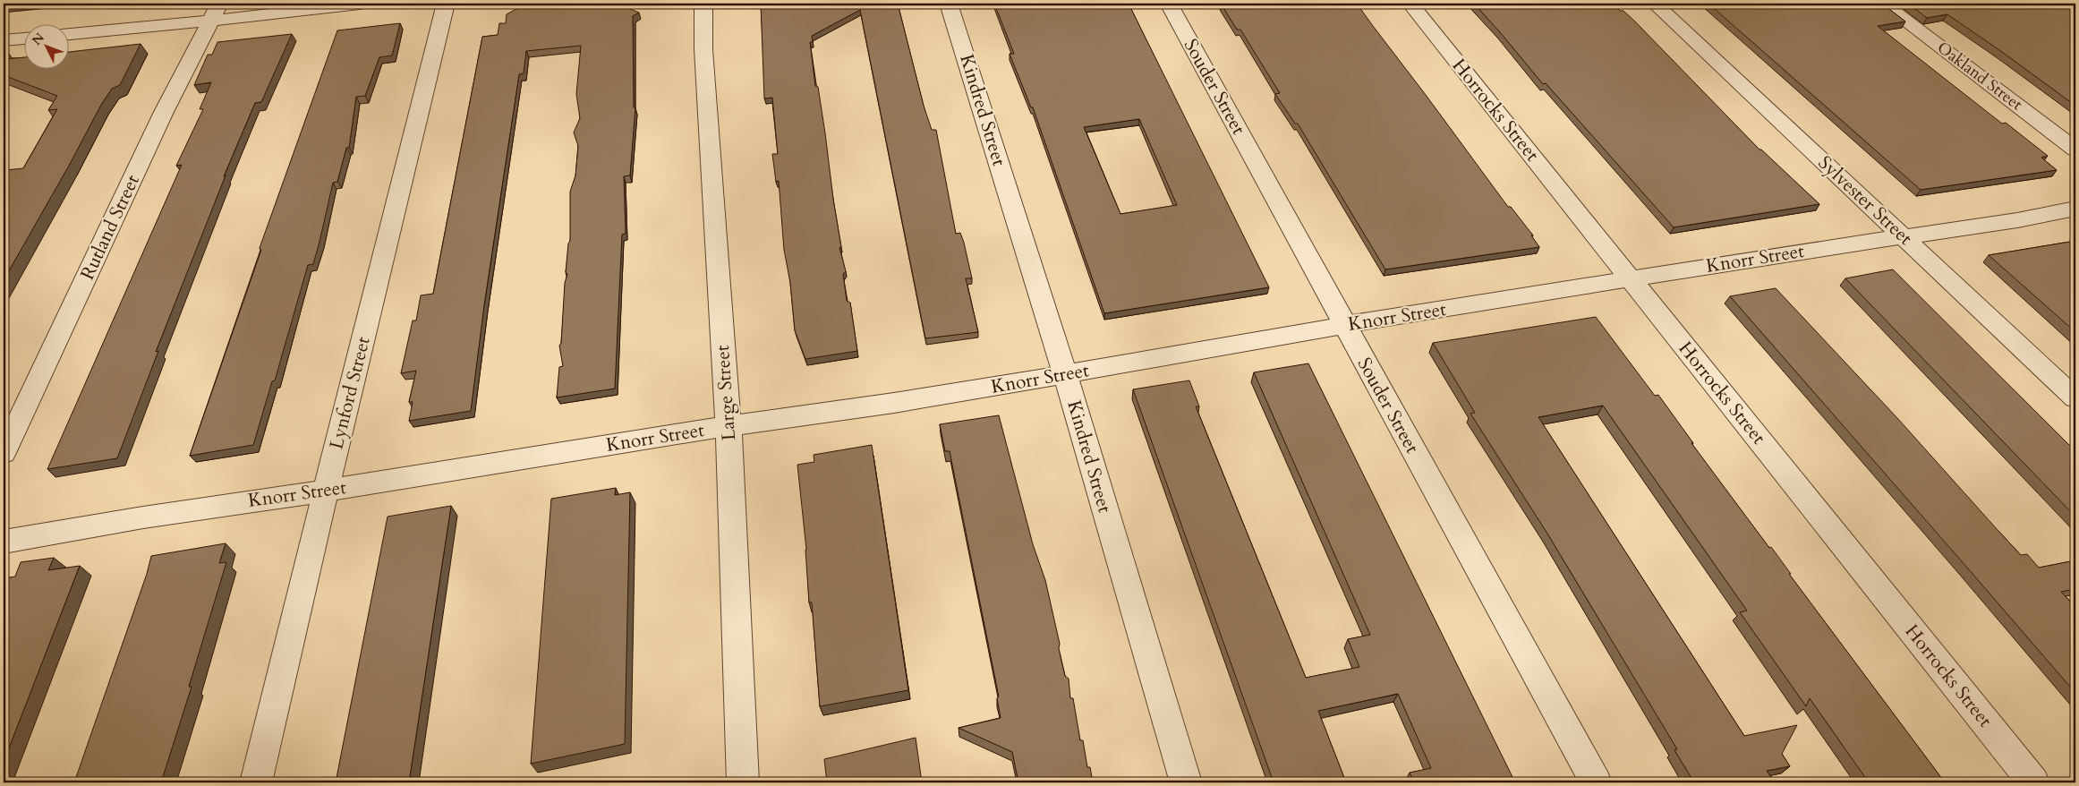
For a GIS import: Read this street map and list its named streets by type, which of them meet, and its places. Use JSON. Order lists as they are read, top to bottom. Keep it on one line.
{"streets":{"street":["Oakland Street","Souder Street","Kindred Street","Horrocks Street","Sylvester Street","Rutland Street","Knorr Street","Lynford Street","Large Street"]},"crossings":[["Souder Street","Knorr Street"],["Kindred Street","Knorr Street"],["Horrocks Street","Knorr Street"],["Sylvester Street","Knorr Street"],["Knorr Street","Lynford Street"],["Knorr Street","Large Street"]],"north":"top left"}
